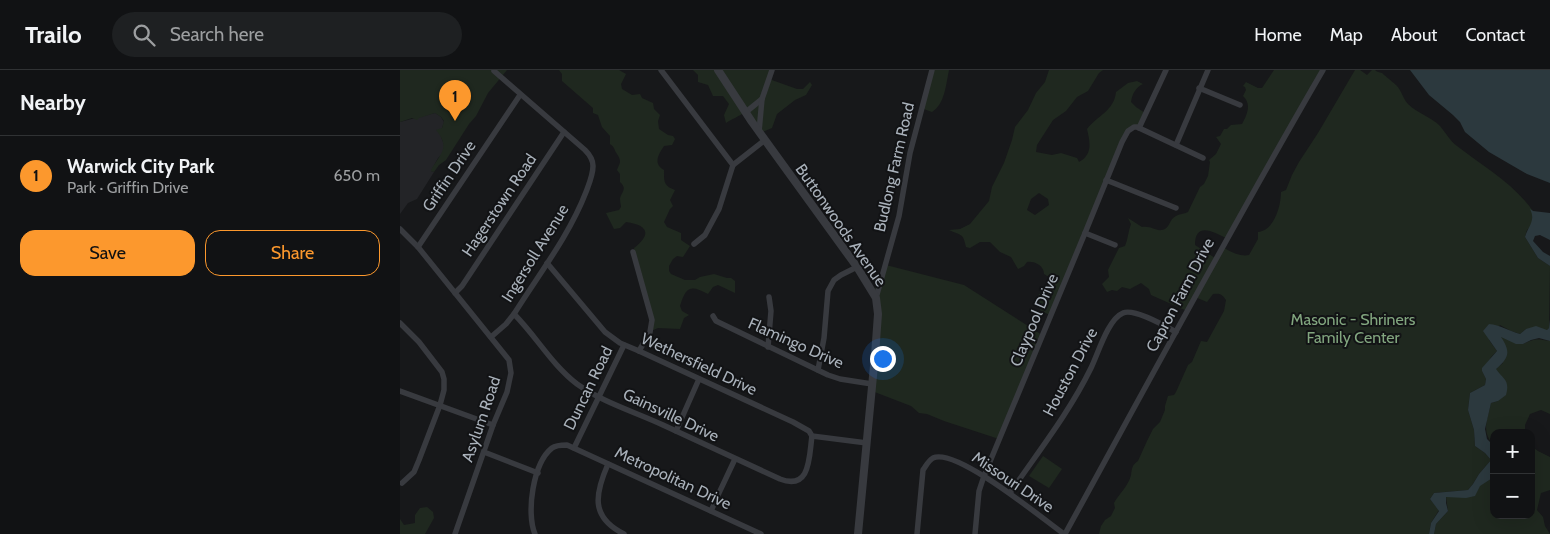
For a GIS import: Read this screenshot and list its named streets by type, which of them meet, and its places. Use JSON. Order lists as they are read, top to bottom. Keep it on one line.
{"streets":{"street":["Budlong Farm Road","Griffin Drive","Hagerstown Road","Buttonwoods Avenue","Ingersoll Avenue","Capron Farm Drive","Claypool Drive","Flamingo Drive","Wethersfield Drive","Houston Drive","Duncan Road","Gainsville Drive","Asylum Road","Metropolitan Drive","Missouri Drive"]},"crossings":[["Budlong Farm Road","Buttonwoods Avenue"],["Griffin Drive","Ingersoll Avenue"],["Griffin Drive","Asylum Road"],["Hagerstown Road","Ingersoll Avenue"],["Hagerstown Road","Asylum Road"],["Buttonwoods Avenue","Flamingo Drive"],["Buttonwoods Avenue","Wethersfield Drive"],["Ingersoll Avenue","Wethersfield Drive"],["Ingersoll Avenue","Gainsville Drive"],["Ingersoll Avenue","Asylum Road"],["Capron Farm Drive","Houston Drive"],["Capron Farm Drive","Missouri Drive"],["Claypool Drive","Missouri Drive"],["Wethersfield Drive","Duncan Road"],["Wethersfield Drive","Gainsville Drive"],["Houston Drive","Missouri Drive"],["Duncan Road","Gainsville Drive"],["Duncan Road","Metropolitan Drive"]],"parks":["Masonic - Shriners Family Center"],"page":{"header":"Trailo","search":"Search here","nav":["Home","Map","About","Contact"],"heading":"Nearby","pins":"1","list":[{"mark":"1","name":"Warwick City Park","note":"Park · Griffin Drive","value":"650 m"}],"buttons":["Save","Share"],"map_buttons":["+","−"]}}
